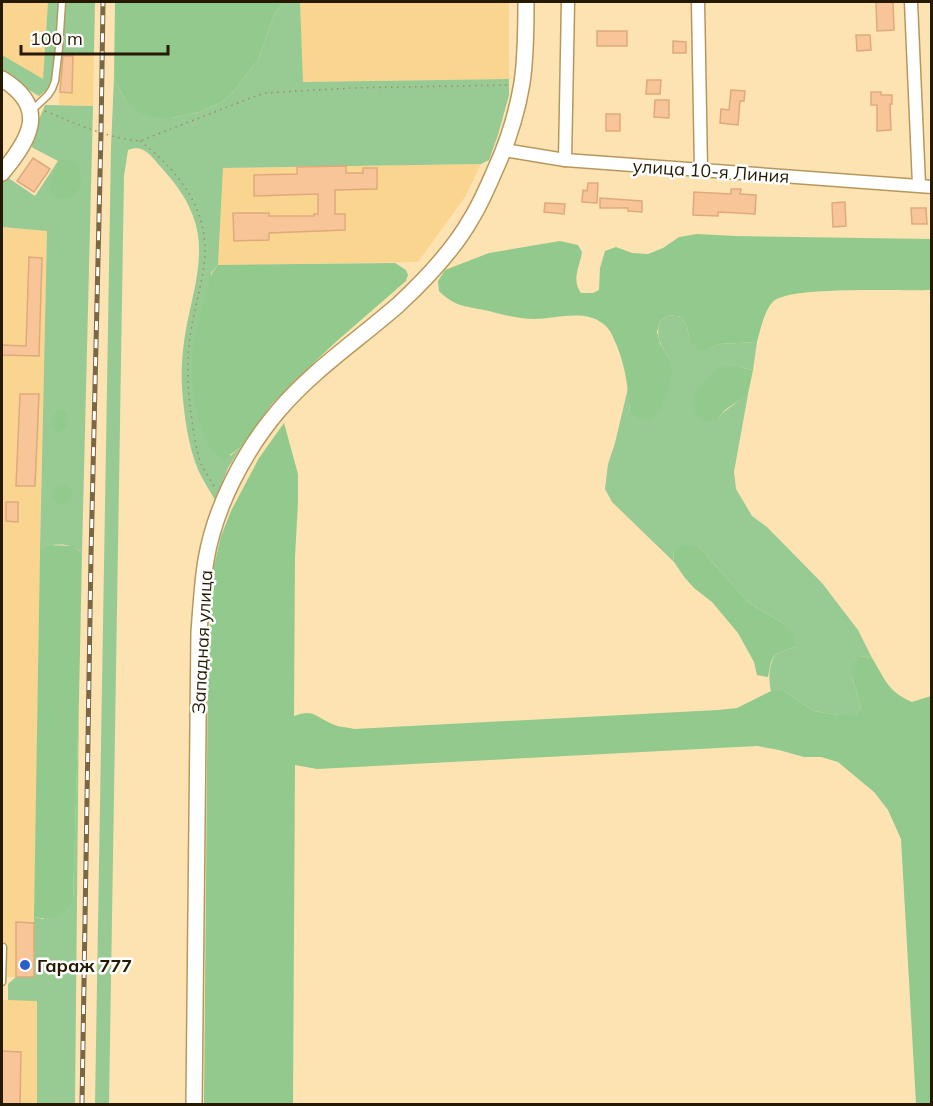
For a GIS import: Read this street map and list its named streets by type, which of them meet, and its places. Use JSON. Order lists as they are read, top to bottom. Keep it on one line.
{"streets":{"street":["улица 10-я Линия","Западная улица"]},"crossings":[["улица 10-я Линия","Западная улица"]],"places":["Гараж 777"],"scale_bar":"100 m"}
